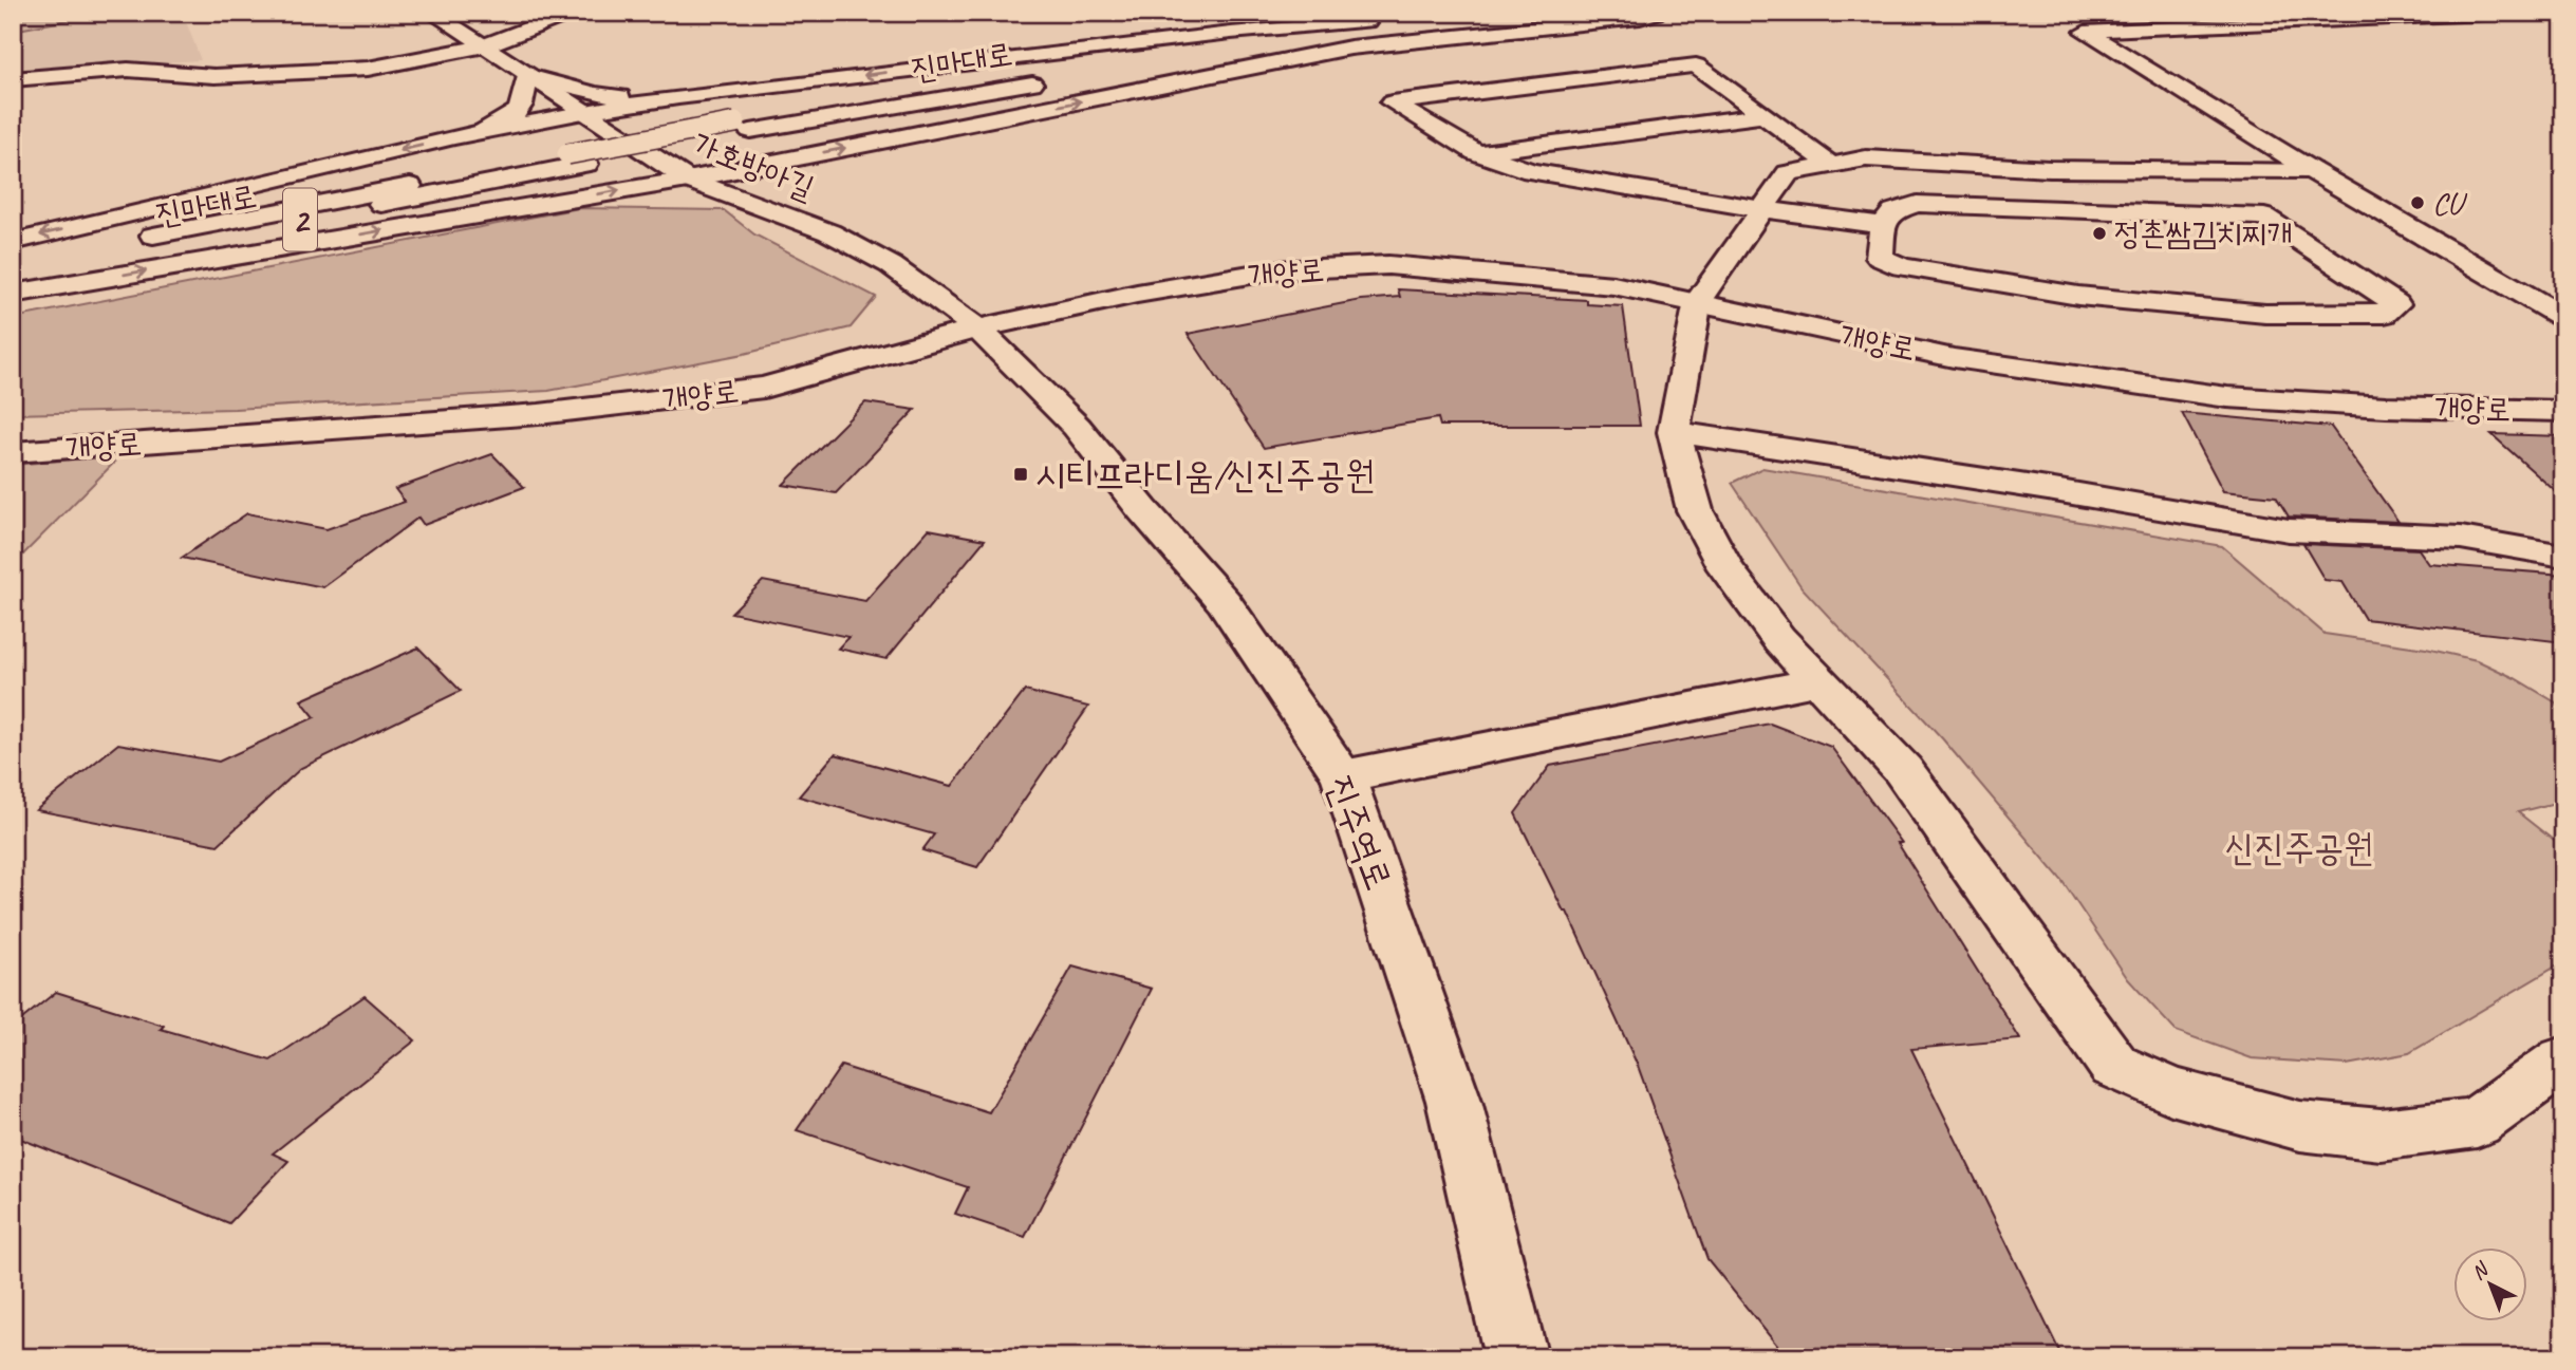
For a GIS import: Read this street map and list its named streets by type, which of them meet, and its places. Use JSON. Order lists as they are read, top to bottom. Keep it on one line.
{"streets":{"main road":["진마대로","가호방아길","2","개양로","진주역로"]},"crossings":[["진마대로","2"],["가호방아길","개양로"],["가호방아길","진주역로"],["개양로","진주역로"]],"parks":["신진주공원"],"places":{"other":["CU","정촌쌈김치찌개"],"transit":["시티프라디움/신진주공원"]},"north":"top left"}
